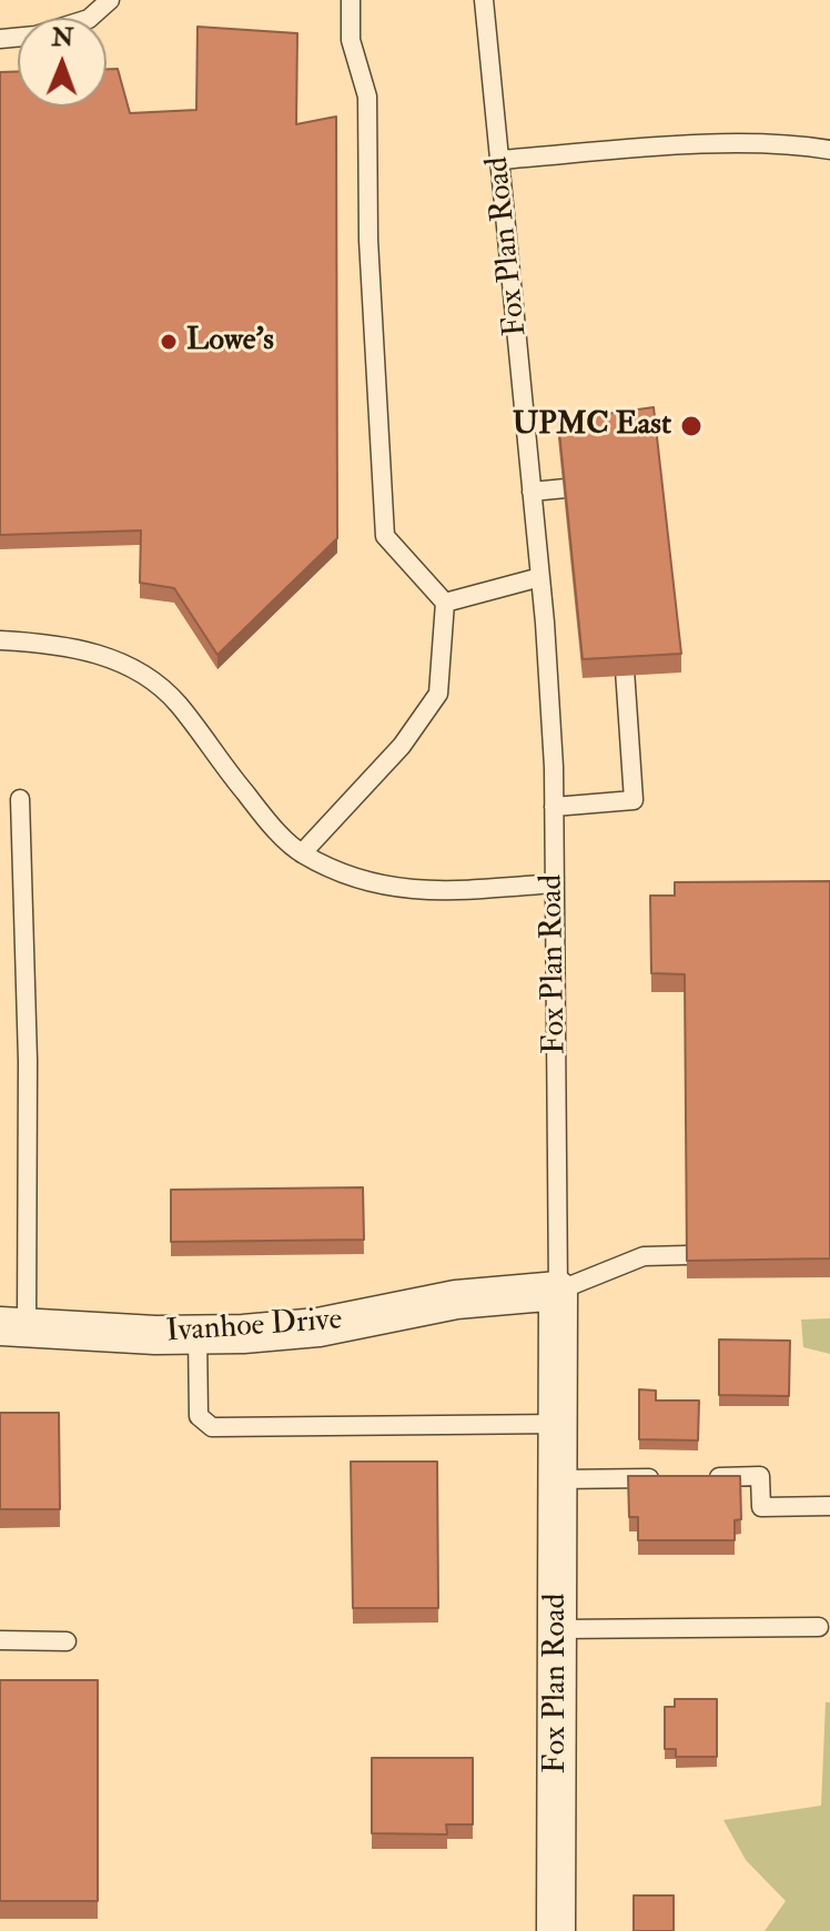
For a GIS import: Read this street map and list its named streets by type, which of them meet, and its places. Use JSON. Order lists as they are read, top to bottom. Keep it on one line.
{"streets":{"street":["Fox Plan Road","Ivanhoe Drive"]},"crossings":[["Fox Plan Road","Ivanhoe Drive"]],"places":["Lowe's","UPMC East"],"north":"top"}
